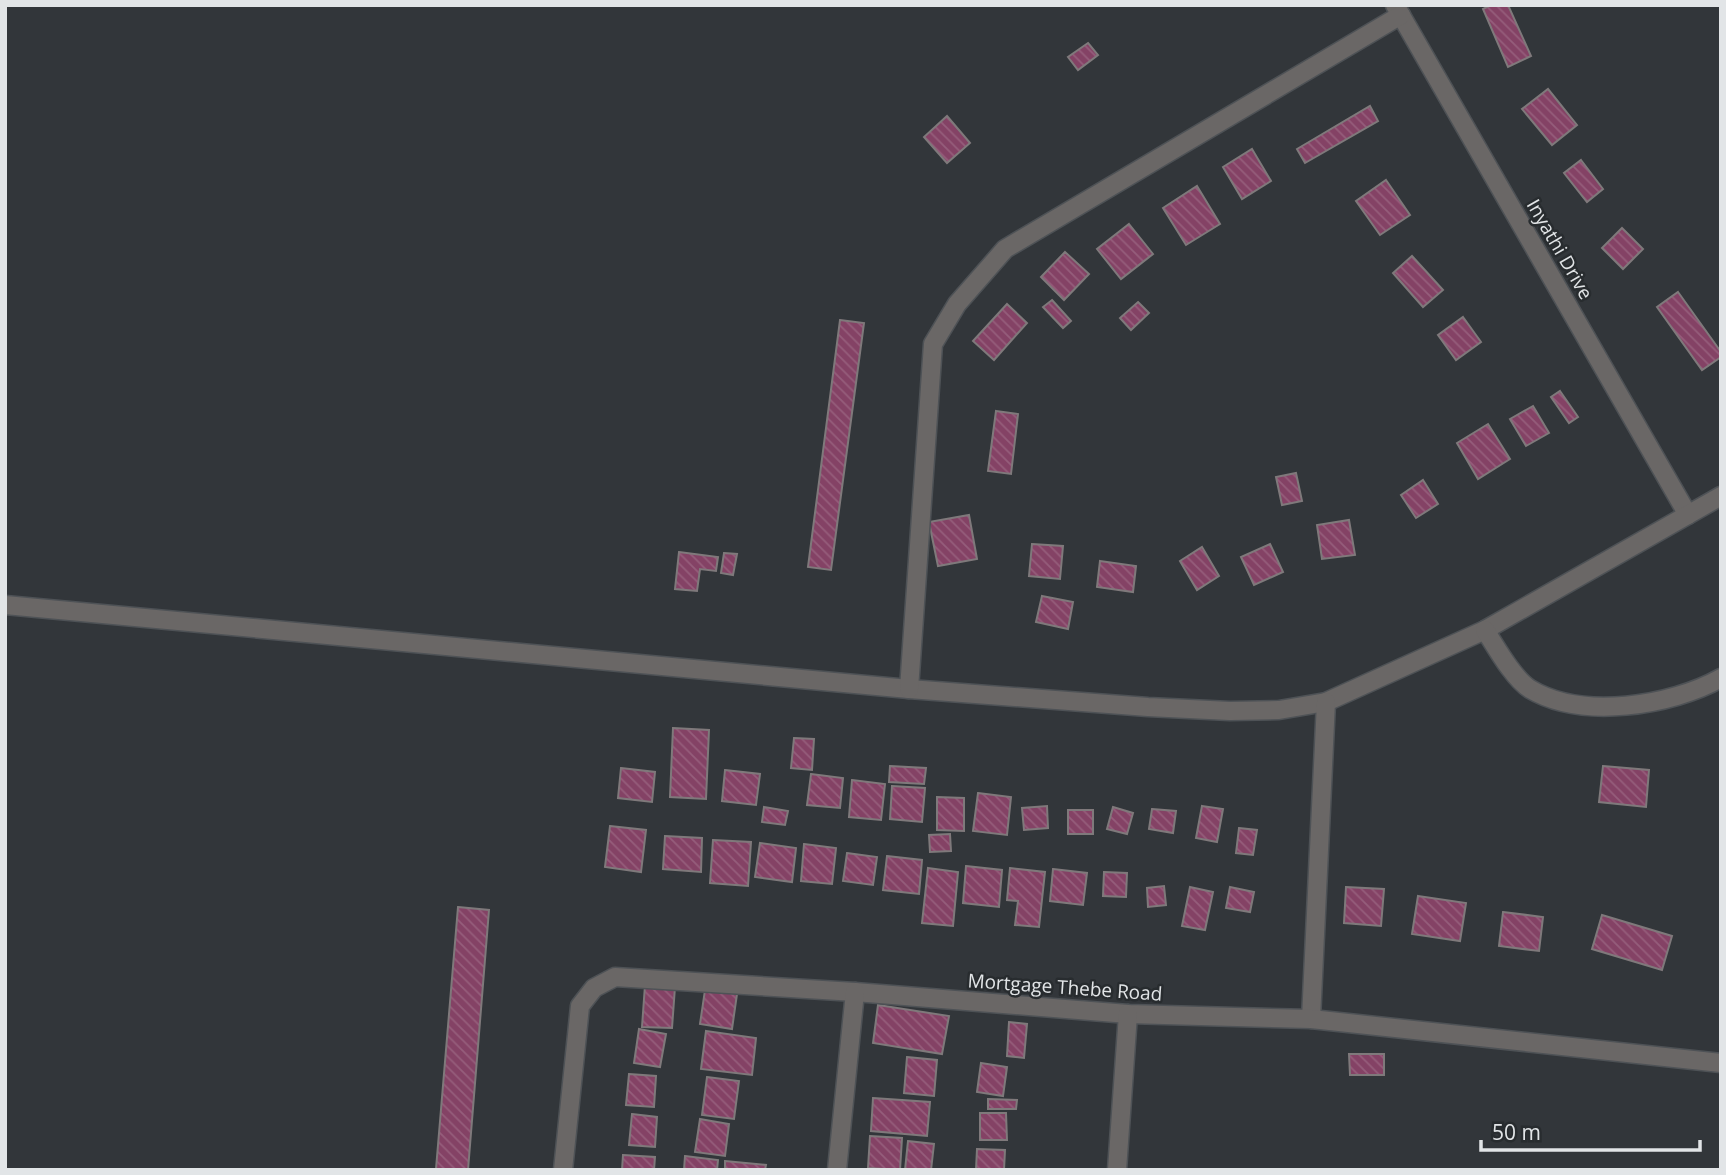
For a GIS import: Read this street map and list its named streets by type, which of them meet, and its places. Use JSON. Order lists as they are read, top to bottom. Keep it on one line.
{"streets":{"street":["Inyathi Drive","Mortgage Thebe Road"]},"scale_bar":"50 m"}
